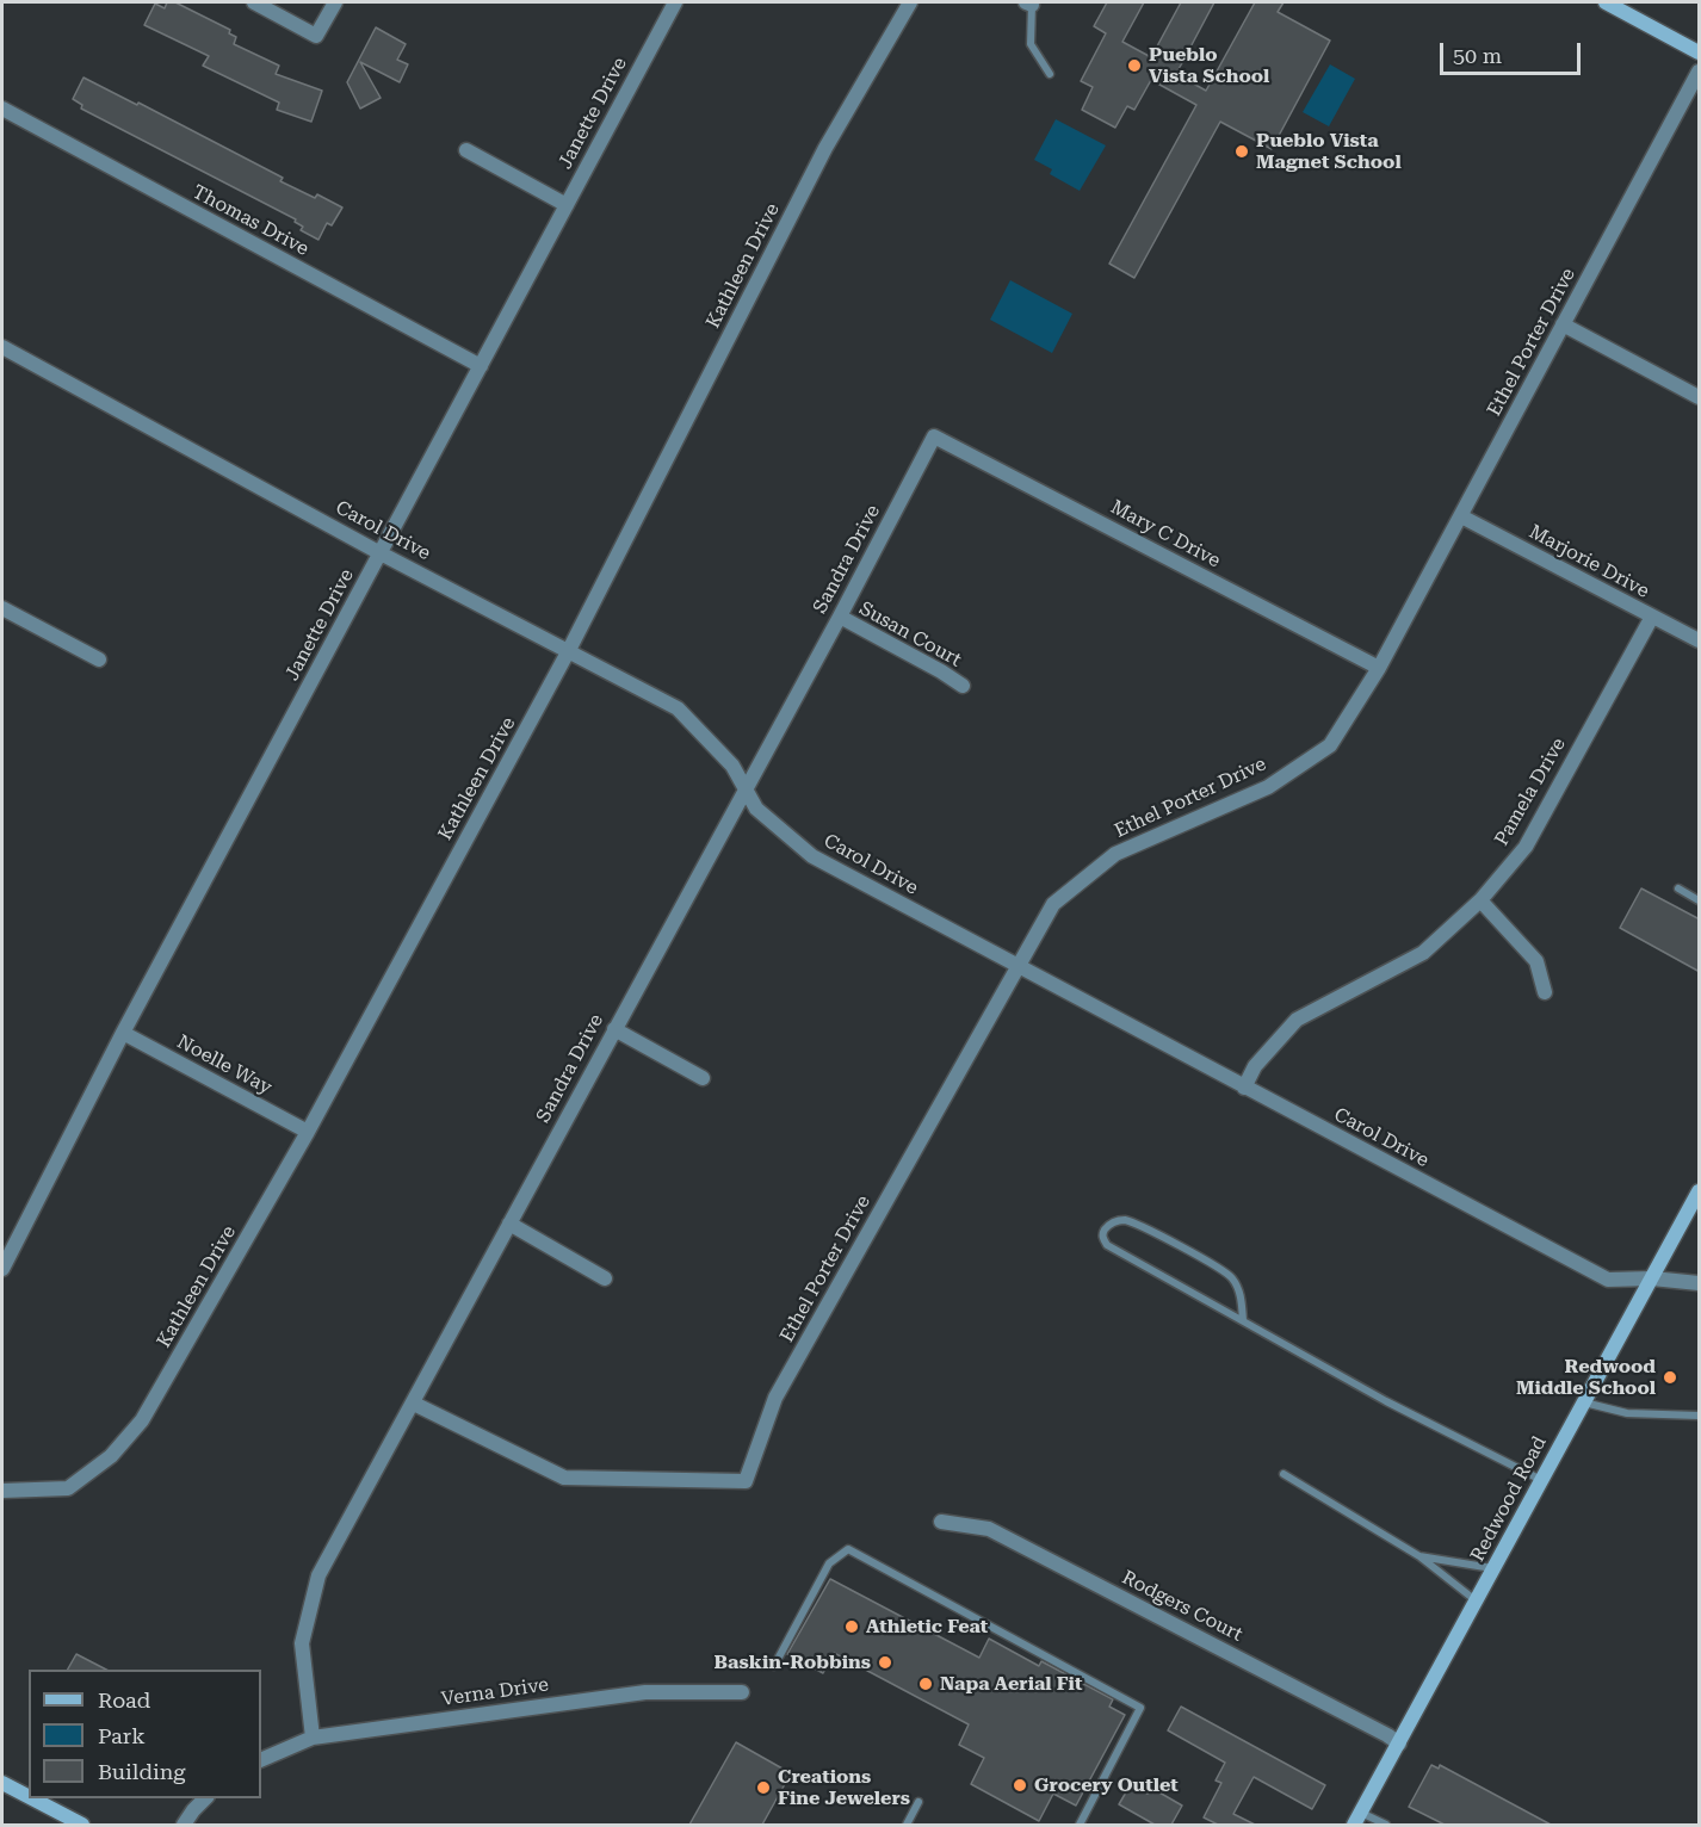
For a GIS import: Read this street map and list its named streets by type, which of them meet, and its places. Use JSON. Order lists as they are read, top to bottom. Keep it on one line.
{"streets":{"main road":["Redwood Road"],"street":["Janette Drive","Thomas Drive","Kathleen Drive","Ethel Porter Drive","Carol Drive","Mary C Drive","Sandra Drive","Marjorie Drive","Susan Court","Pamela Drive","Noelle Way","Rodgers Court","Verna Drive"]},"crossings":[["Janette Drive","Thomas Drive"],["Janette Drive","Carol Drive"],["Janette Drive","Noelle Way"],["Kathleen Drive","Carol Drive"],["Kathleen Drive","Noelle Way"],["Ethel Porter Drive","Carol Drive"],["Ethel Porter Drive","Mary C Drive"],["Ethel Porter Drive","Sandra Drive"],["Ethel Porter Drive","Marjorie Drive"],["Carol Drive","Sandra Drive"],["Carol Drive","Pamela Drive"],["Carol Drive","Redwood Road"],["Mary C Drive","Sandra Drive"],["Sandra Drive","Susan Court"],["Sandra Drive","Verna Drive"],["Marjorie Drive","Pamela Drive"],["Redwood Road","Rodgers Court"]],"places":["Pueblo Vista School","Pueblo Vista Magnet School","Redwood Middle School","Athletic Feat","Baskin-Robbins","Napa Aerial Fit","Grocery Outlet","Creations Fine Jewelers"],"legend":["Road","Park","Building"],"scale_bar":"50 m"}
